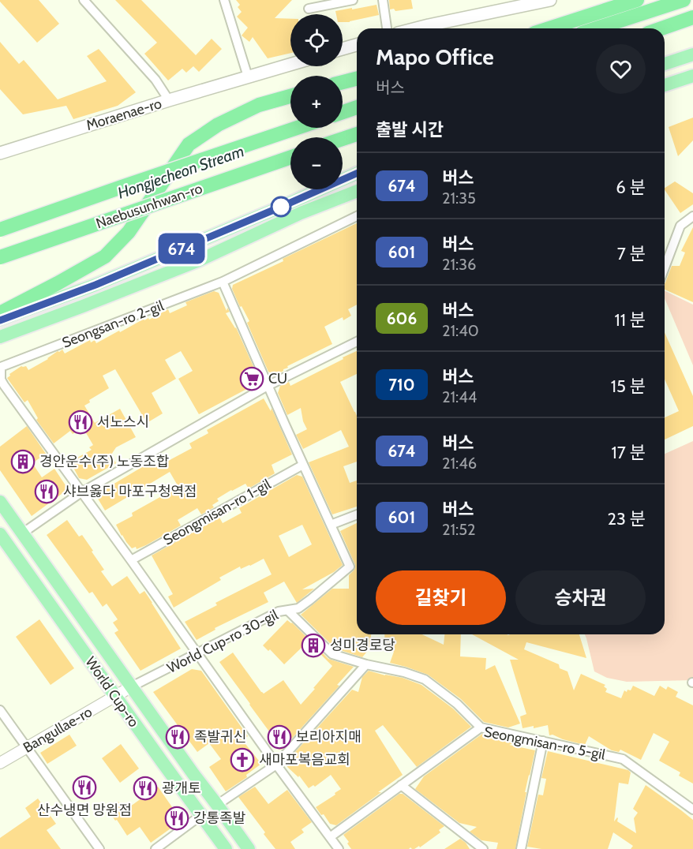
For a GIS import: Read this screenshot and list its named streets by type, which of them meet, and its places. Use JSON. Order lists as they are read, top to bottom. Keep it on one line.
{"streets":{"highway":["Naebusunhwan-ro"],"main road":["Moraenae-ro","World Cup-ro"],"street":["Seongsan-ro 2-gil","Seongmisan-ro 1-gil","World Cup-ro 30-gil","Bangullae-ro","Seongmisan-ro 5-gil"]},"crossings":[["Seongsan-ro 2-gil","World Cup-ro 30-gil"],["Seongmisan-ro 1-gil","World Cup-ro 30-gil"],["World Cup-ro 30-gil","World Cup-ro"],["World Cup-ro 30-gil","Bangullae-ro"],["World Cup-ro","Bangullae-ro"]],"water":["Hongjecheon Stream"],"places":{"supermarket":["CU"],"restaurant":["서노스시","샤브옳다 마포구청역점","족발귀신","보리아지매","산수냉면 망원점","광개토","강통족발"],"building":["경안운수(주) 노동조합","성미경로당"],"church":["새마포복음교회"]},"lines":["bus line 674"],"page":{"on_map":"674","map_buttons":["+","−"],"heading":[["Mapo Office","버스"],"출발 시간"],"list":[{"mark":"674","name":"버스","note":"21:35","value":"6 분"},{"mark":"601","name":"버스","note":"21:36","value":"7 분"},{"mark":"606","name":"버스","note":"21:40","value":"11 분"},{"mark":"710","name":"버스","note":"21:44","value":"15 분"},{"mark":"674","name":"버스","note":"21:46","value":"17 분"},{"mark":"601","name":"버스","note":"21:52","value":"23 분"}],"buttons":["길찾기","승차권"]}}
